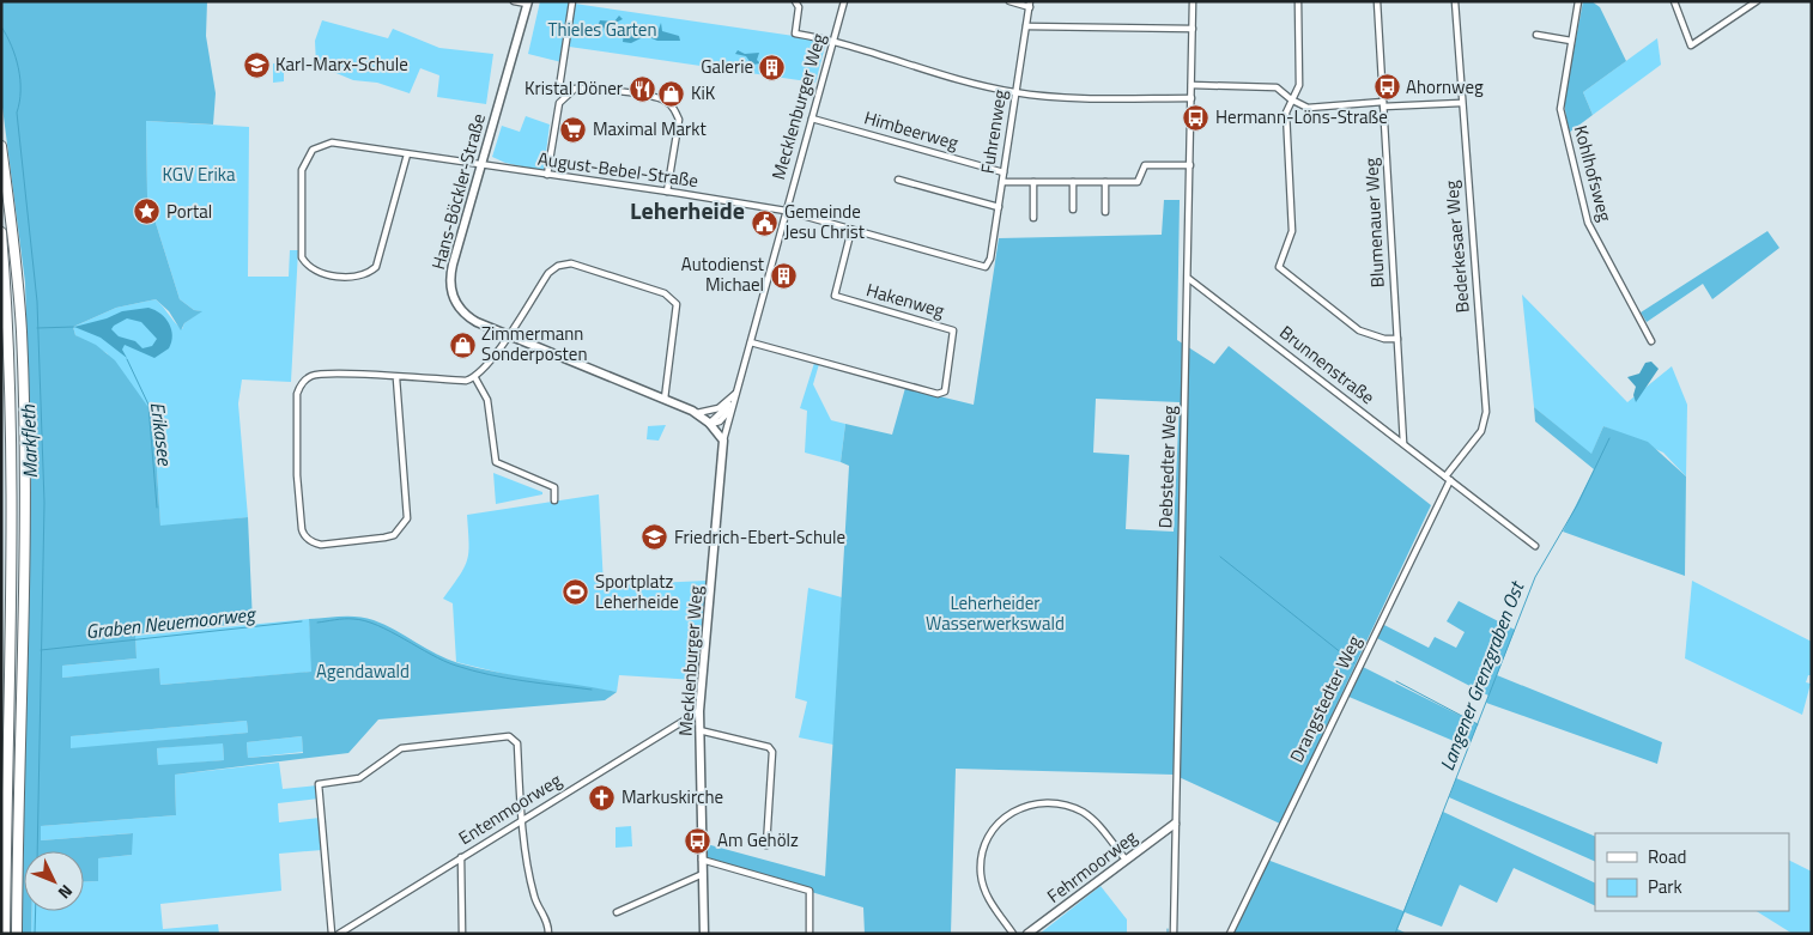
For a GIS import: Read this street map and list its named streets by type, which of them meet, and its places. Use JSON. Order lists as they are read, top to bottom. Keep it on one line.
{"streets":{"street":["Mecklenburger Weg","Himbeerweg","Fuhrenweg","August-Bebel-Straße","Kohlhofsweg","Hans-Böckler-Straße","Blumenauer Weg","Bederkesaer Weg","Hakenweg","Brunnenstraße","Debstedter Weg","Drangstedter Weg","Entenmoorweg","Fehrmoorweg"]},"crossings":[["Mecklenburger Weg","Himbeerweg"],["Mecklenburger Weg","August-Bebel-Straße"],["Mecklenburger Weg","Hans-Böckler-Straße"],["Mecklenburger Weg","Hakenweg"],["Mecklenburger Weg","Entenmoorweg"],["Himbeerweg","Fuhrenweg"],["Fuhrenweg","August-Bebel-Straße"],["August-Bebel-Straße","Hans-Böckler-Straße"],["August-Bebel-Straße","Hakenweg"],["Blumenauer Weg","Brunnenstraße"],["Bederkesaer Weg","Brunnenstraße"],["Bederkesaer Weg","Drangstedter Weg"],["Brunnenstraße","Debstedter Weg"],["Brunnenstraße","Drangstedter Weg"],["Debstedter Weg","Fehrmoorweg"]],"districts":["Leherheide"],"water":["Erikasee","Markfleth","Graben Neuemoorweg","Langener Grenzgraben Ost"],"parks":["Thieles Garten","KGV Erika","Leherheider Wasserwerkswald","Agendawald"],"places":{"school or university":["Karl-Marx-Schule","Friedrich-Ebert-Schule"],"building":["Galerie","Autodienst Michael"],"bus stop":["Ahornweg","Hermann-Löns-Straße","Am Gehölz"],"restaurant":["Kristal Döner"],"shop":["KiK","Zimmermann Sonderposten"],"supermarket":["Maximal Markt"],"place":["Portal"],"public building":["Gemeinde Jesu Christ"],"sports":["Sportplatz Leherheide"],"church":["Markuskirche"]},"legend":["Road","Park"],"north":"bottom right"}
